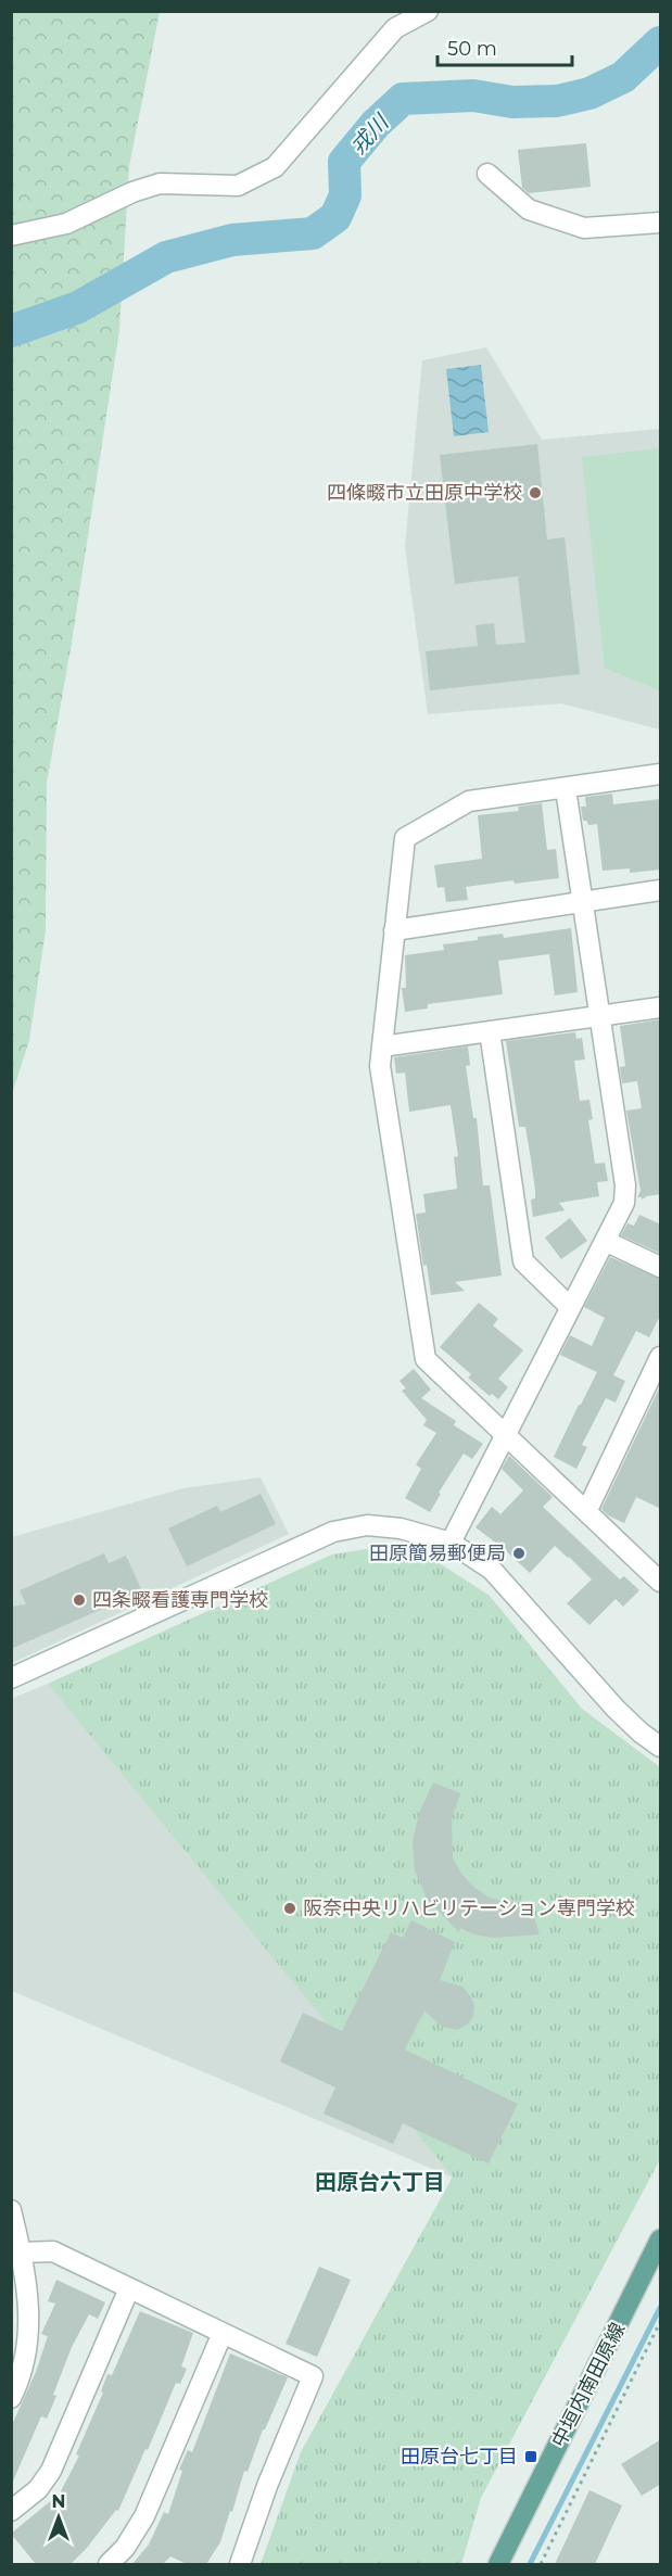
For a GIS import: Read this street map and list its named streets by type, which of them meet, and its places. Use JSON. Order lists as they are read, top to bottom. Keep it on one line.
{"streets":{"main road":["中垣内南田原線"]},"districts":["田原台六丁目"],"water":["戎川"],"places":{"other":["四條畷市立田原中学校","田原簡易郵便局","四条畷看護専門学校","阪奈中央リハビリテーション専門学校"],"transit":["田原台七丁目"]},"scale_bar":"50 m","north":"top"}
